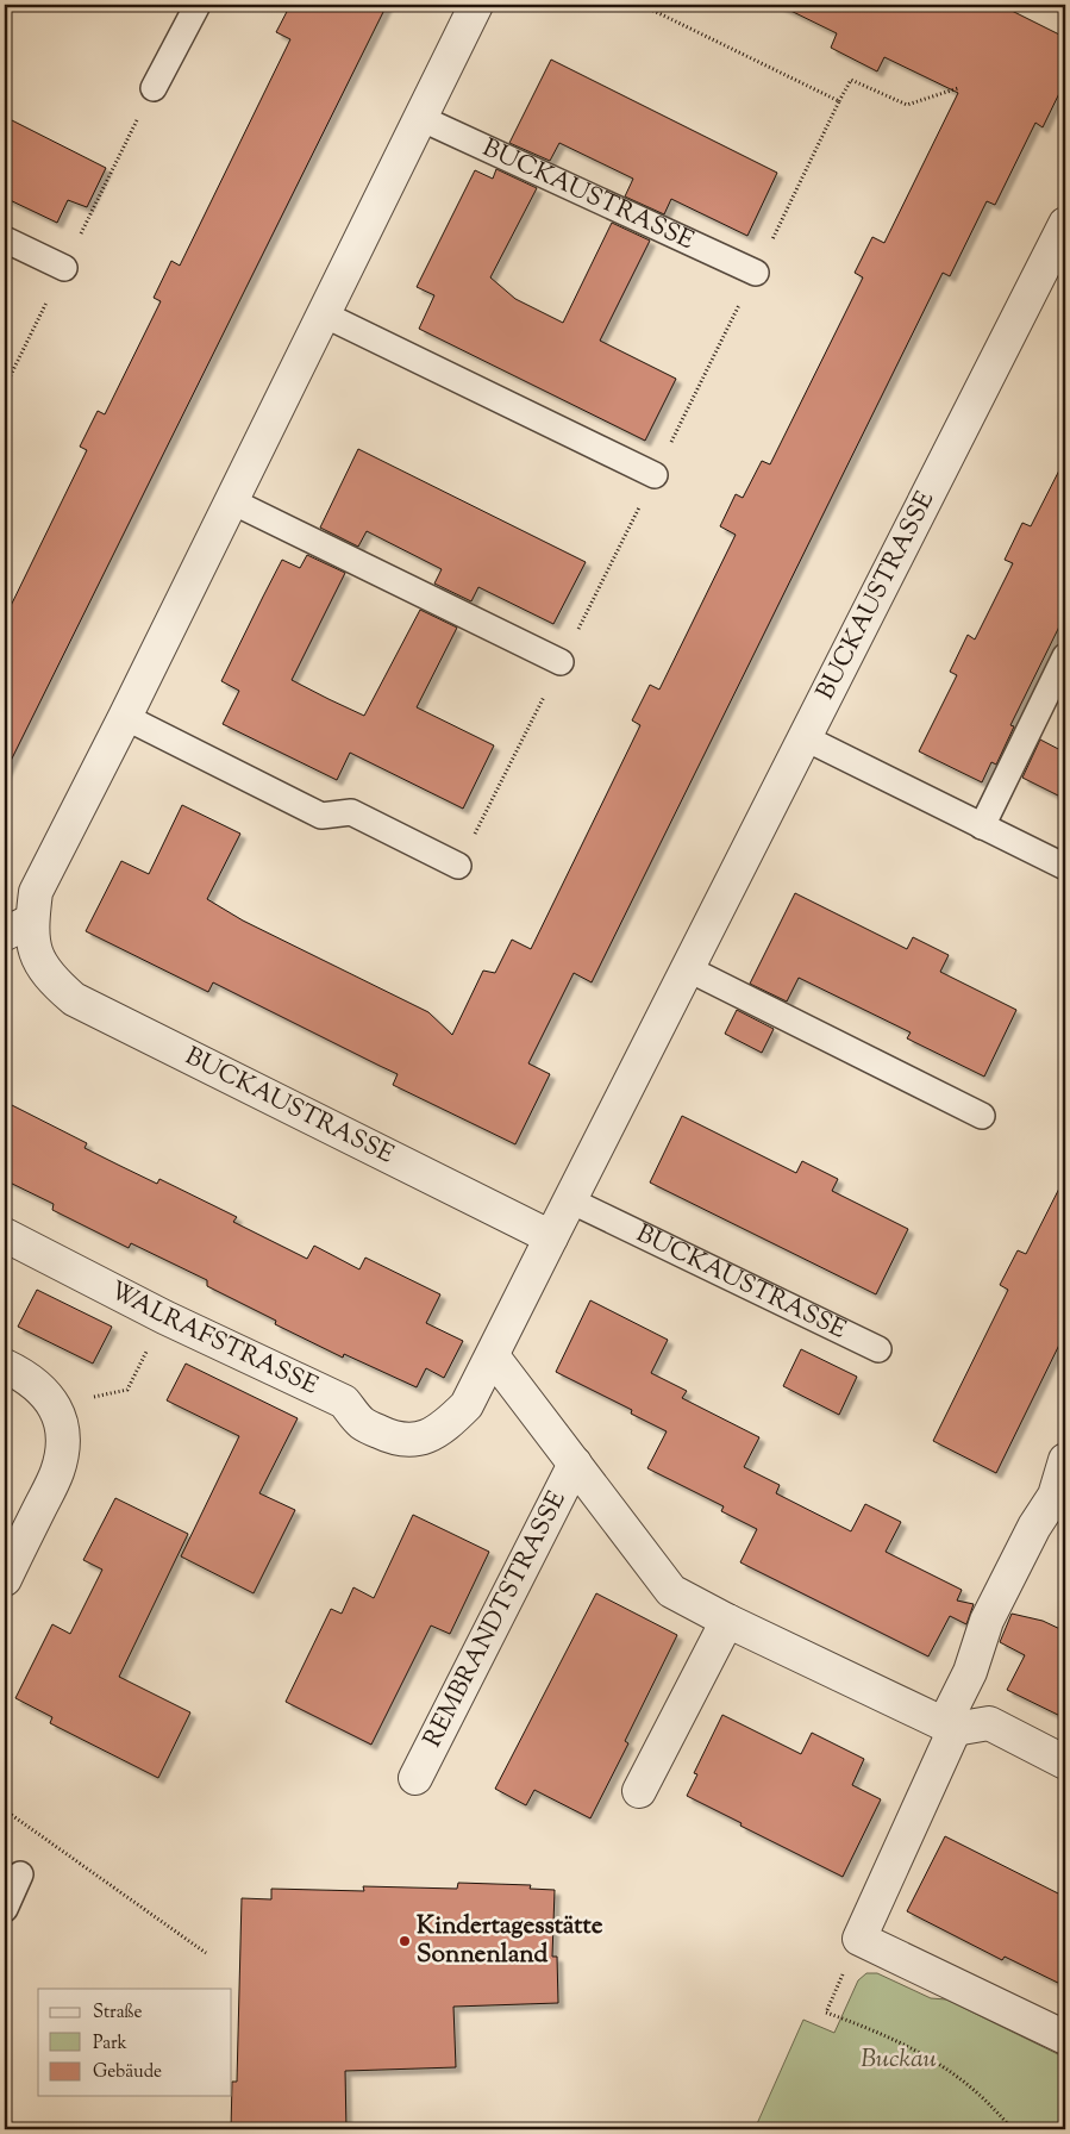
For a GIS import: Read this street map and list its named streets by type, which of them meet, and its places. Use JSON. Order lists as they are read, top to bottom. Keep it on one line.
{"streets":{"street":["BUCKAUSTRASSE","WALRAFSTRASSE","REMBRANDTSTRASSE"]},"crossings":[["WALRAFSTRASSE","REMBRANDTSTRASSE"]],"parks":["Buckau"],"places":["Kindertagesstätte Sonnenland"],"legend":["Straße","Park","Gebäude"]}
